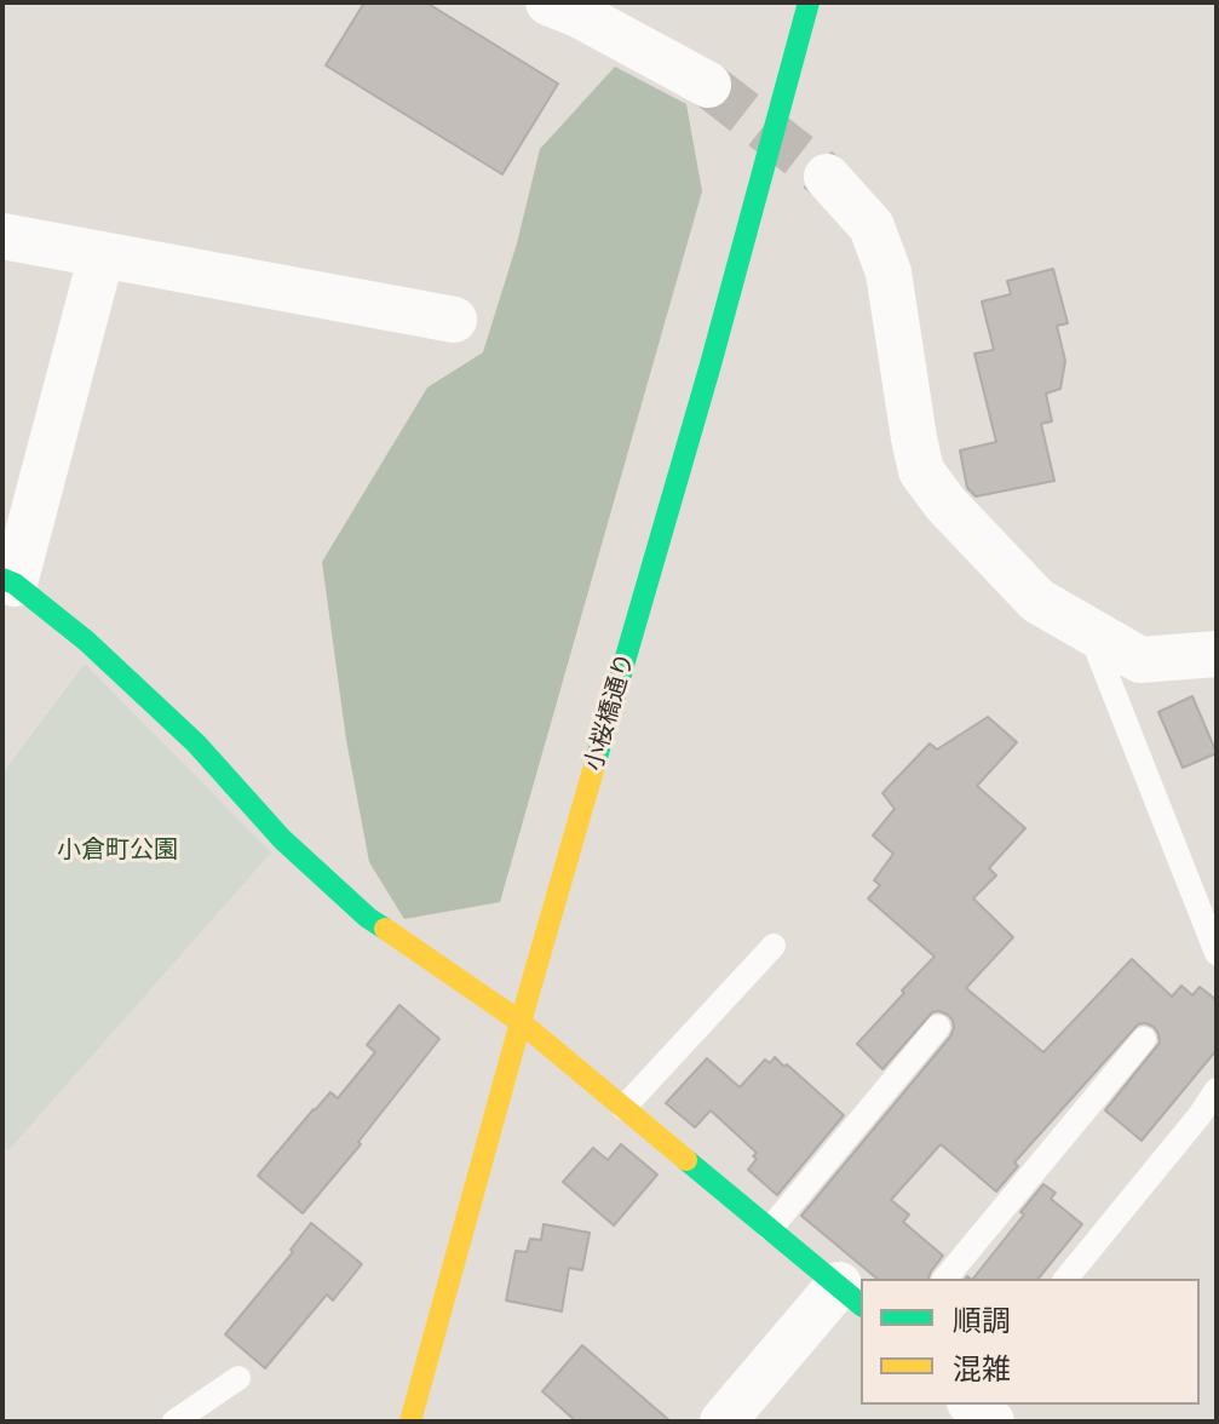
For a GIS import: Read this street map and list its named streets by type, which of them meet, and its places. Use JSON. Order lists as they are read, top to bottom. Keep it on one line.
{"streets":{"street":["小桜橋通り"]},"parks":["小倉町公園"],"legend":["順調","混雑"]}
